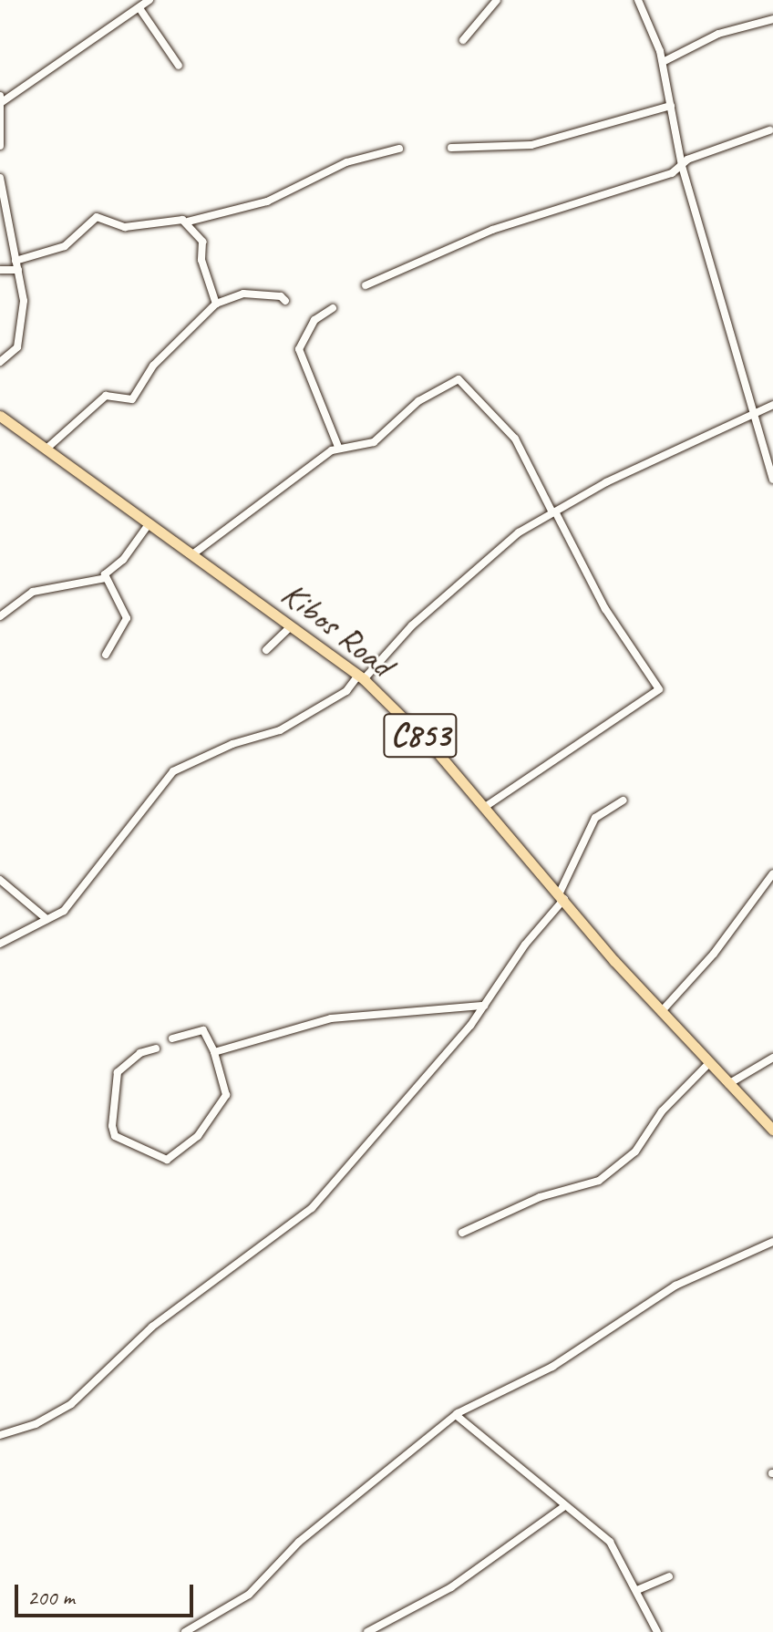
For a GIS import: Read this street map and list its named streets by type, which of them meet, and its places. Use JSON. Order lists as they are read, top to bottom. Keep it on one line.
{"streets":{"main road":["Kibos Road","C853"]},"scale_bar":"200 m"}
